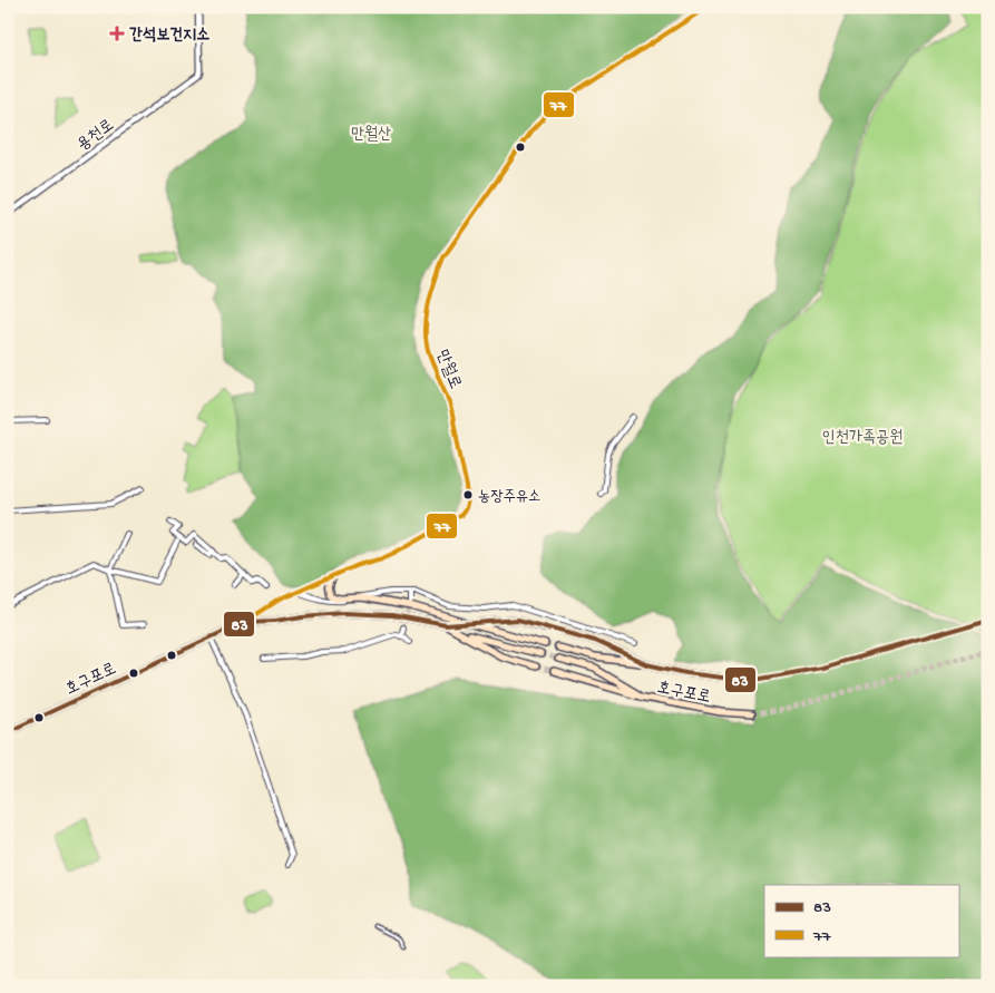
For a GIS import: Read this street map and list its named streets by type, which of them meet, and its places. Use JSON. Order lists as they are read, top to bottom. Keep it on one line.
{"streets":{"main road":["호구포로"],"street":["용천로","만월로"]},"crossings":[["만월로","호구포로"]],"parks":["만월산","인천가족공원"],"places":{"health":["간석보건지소"],"other":["농장주유소"]},"lines":["transit line 77","transit line 83"],"legend":["83","77"]}
